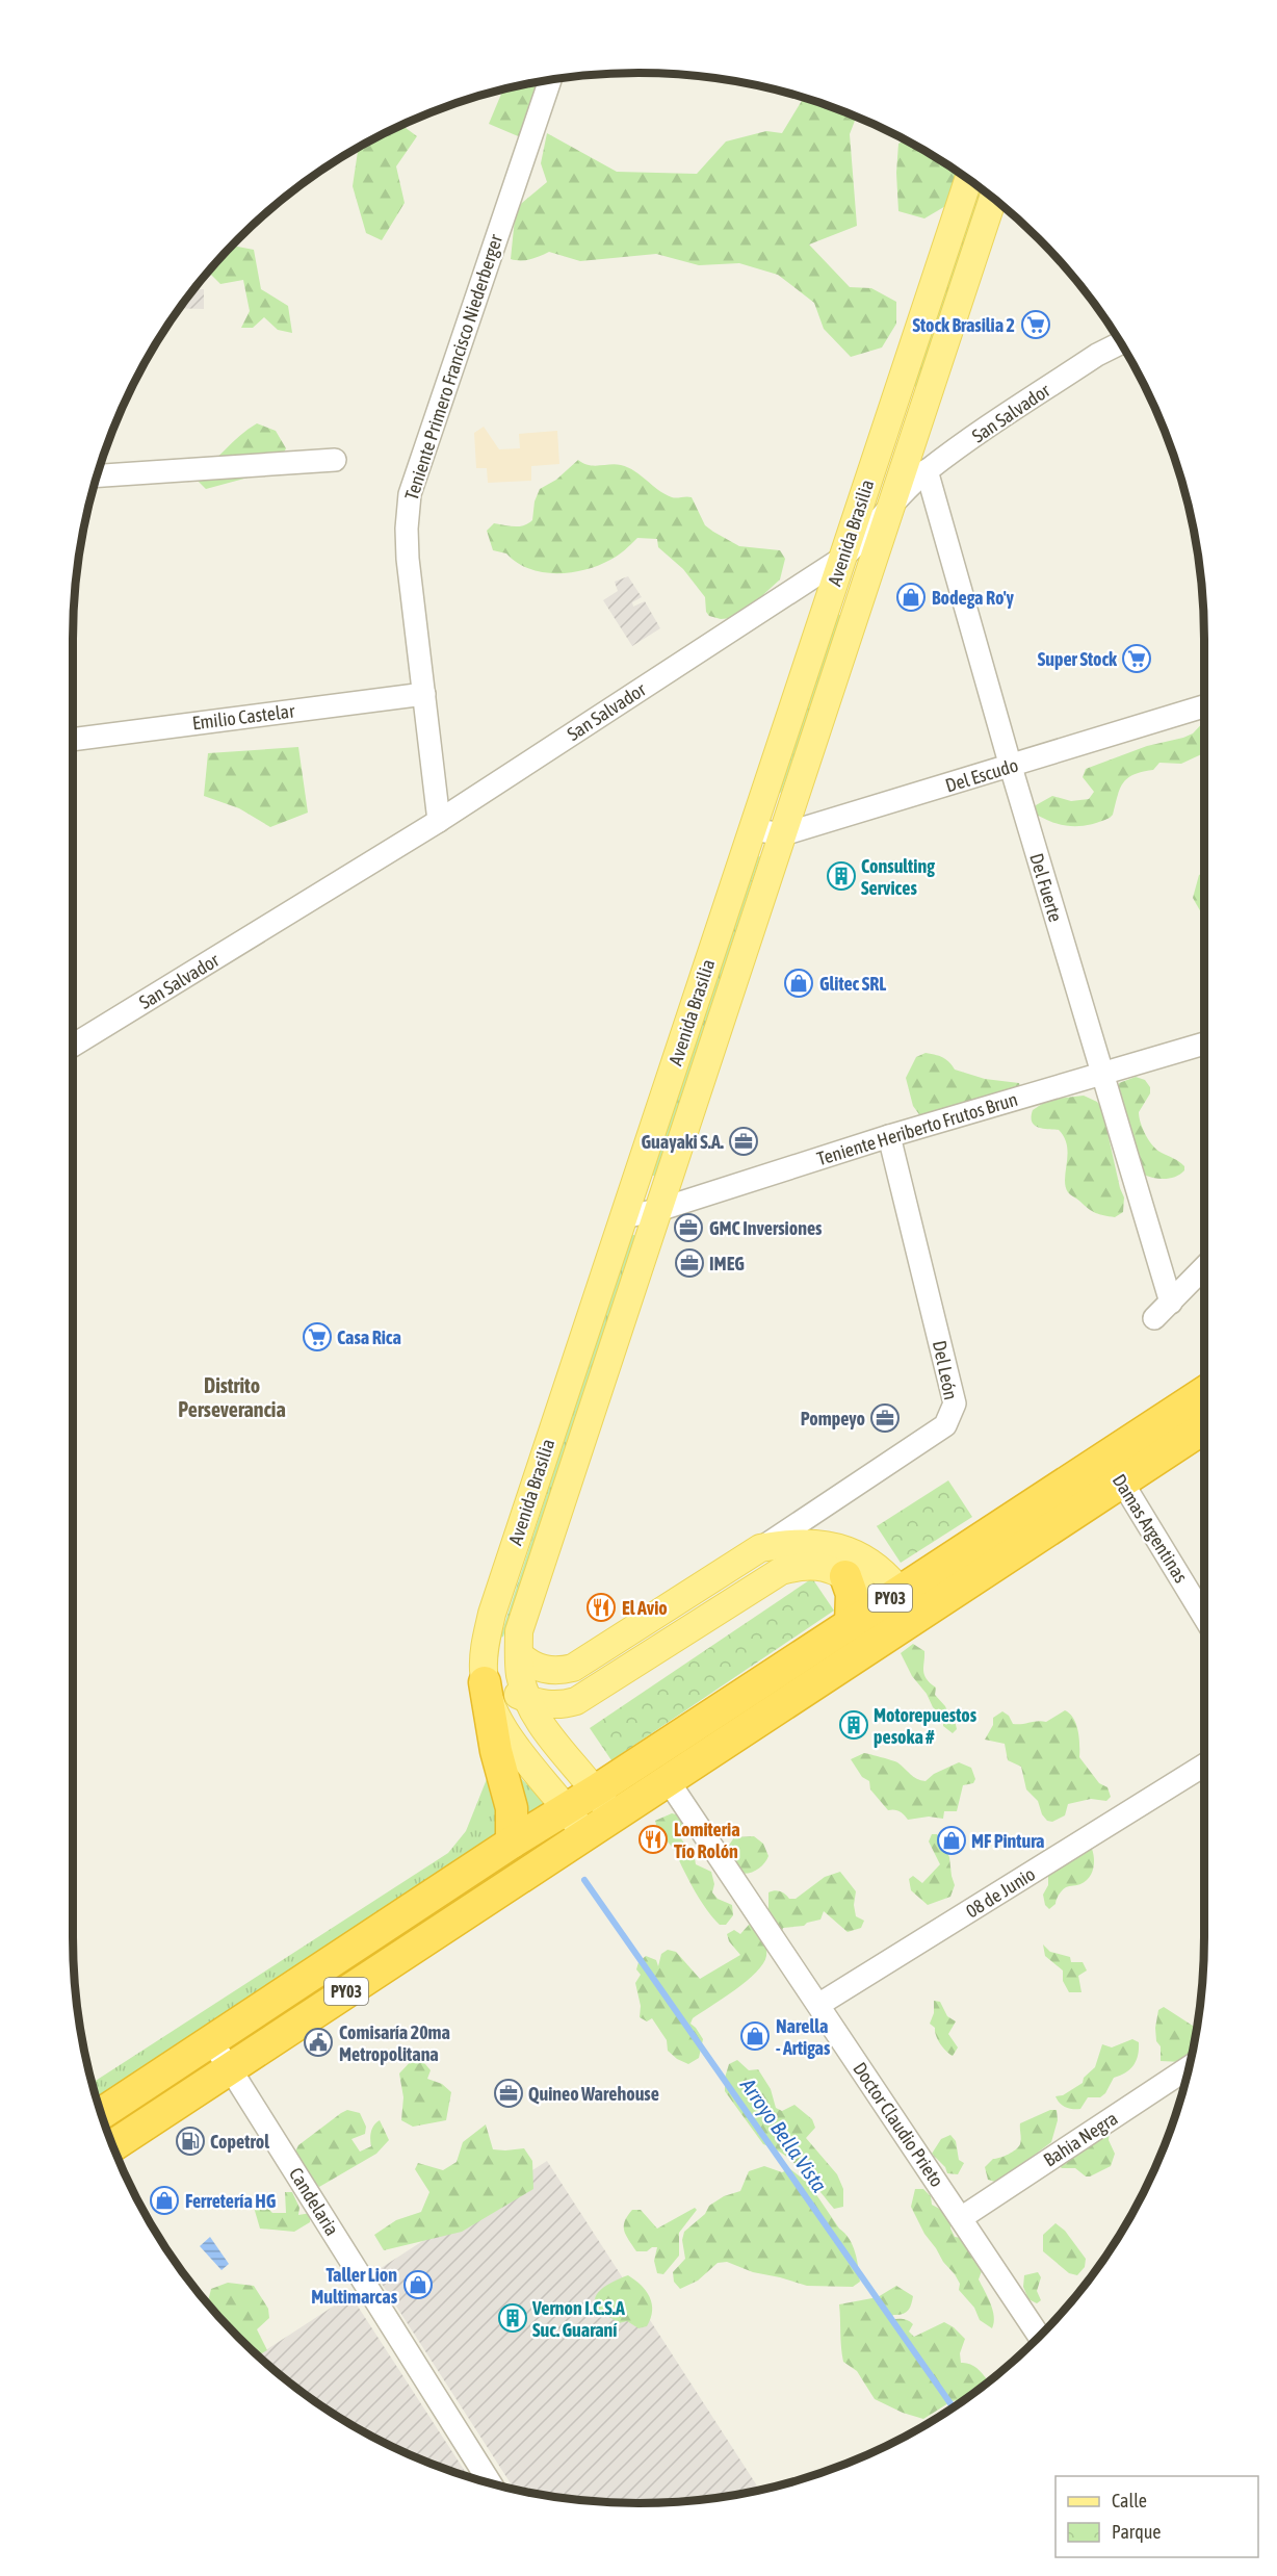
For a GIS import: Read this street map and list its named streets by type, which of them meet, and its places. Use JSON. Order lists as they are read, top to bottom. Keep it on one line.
{"streets":{"highway":["PY03"],"main road":["Avenida Brasilia"],"street":["Teniente Primero Francisco Niederberger","San Salvador","Emilio Castelar","Del Escudo","Del Fuerte","Teniente Heriberto Frutos Brun","Del León","Damas Argentinas","08 de Junio","Doctor Claudio Prieto","Bahia Negra","Candelaria"]},"crossings":[["Teniente Primero Francisco Niederberger","San Salvador"],["Teniente Primero Francisco Niederberger","Emilio Castelar"],["San Salvador","Avenida Brasilia"],["San Salvador","Del Fuerte"],["Avenida Brasilia","Del Escudo"],["Avenida Brasilia","Teniente Heriberto Frutos Brun"],["Avenida Brasilia","PY03"],["Del Escudo","Del Fuerte"],["Del Fuerte","Teniente Heriberto Frutos Brun"],["Teniente Heriberto Frutos Brun","Del León"],["Damas Argentinas","PY03"],["PY03","Doctor Claudio Prieto"],["PY03","Candelaria"],["08 de Junio","Doctor Claudio Prieto"],["Doctor Claudio Prieto","Bahia Negra"]],"districts":["Distrito Perseverancia"],"water":["Arroyo Bella Vista"],"places":{"supermarket":["Stock Brasilia 2","Super Stock","Casa Rica"],"shop":["Bodega Ro'y","Glitec SRL","MF Pintura","Narella - Artigas","Ferretería HG","Taller Lion Multimarcas"],"building":["Consulting Services","Motorepuestos pesoka #","Vernon I.C.S.A Suc. Guaraní"],"office":["Guayaki S.A.","GMC Inversiones","IMEG","Pompeyo","Quineo Warehouse"],"restaurant":["El Avio","Lomiteria Tío Rolón"],"public building":["Comisaría 20ma Metropolitana"],"fuel station":["Copetrol"]},"legend":["Calle","Parque"]}
